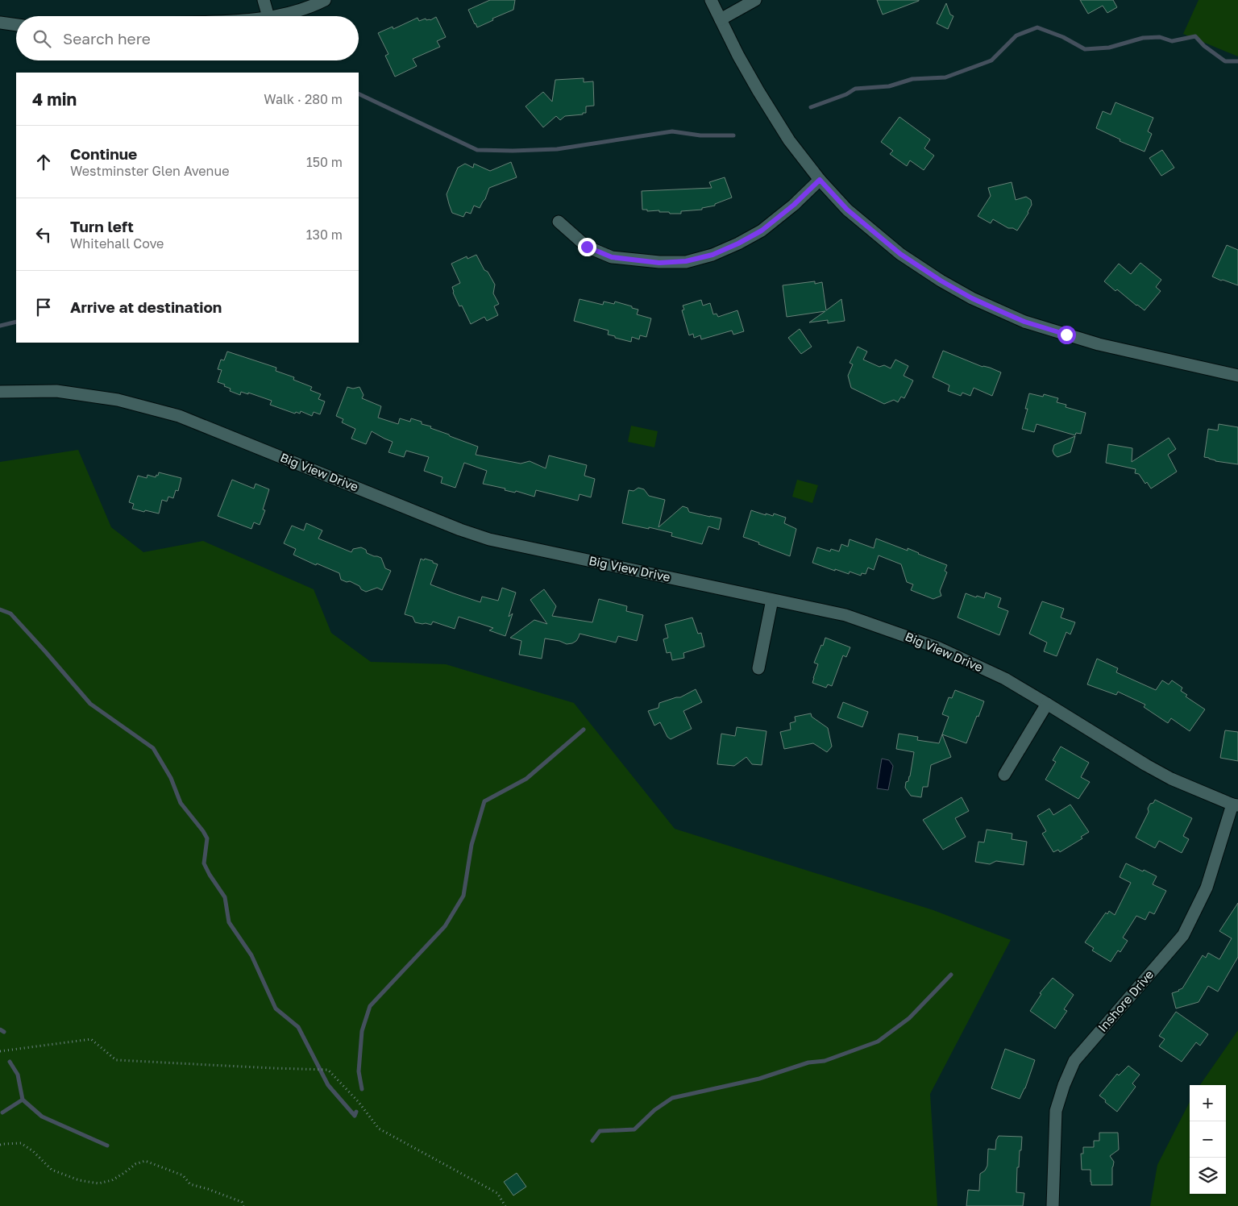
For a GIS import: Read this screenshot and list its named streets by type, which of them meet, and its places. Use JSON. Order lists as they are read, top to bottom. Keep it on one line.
{"streets":{"street":["Big View Drive","Inshore Drive"]},"crossings":[["Big View Drive","Inshore Drive"]],"page":{"search":"Search here","heading":["4 min","Walk · 280 m"],"list":[["Continue","Westminster Glen Avenue","150 m"],["Turn left","Whitehall Cove","130 m"],"Arrive at destination"],"map_buttons":["+","−"]}}
